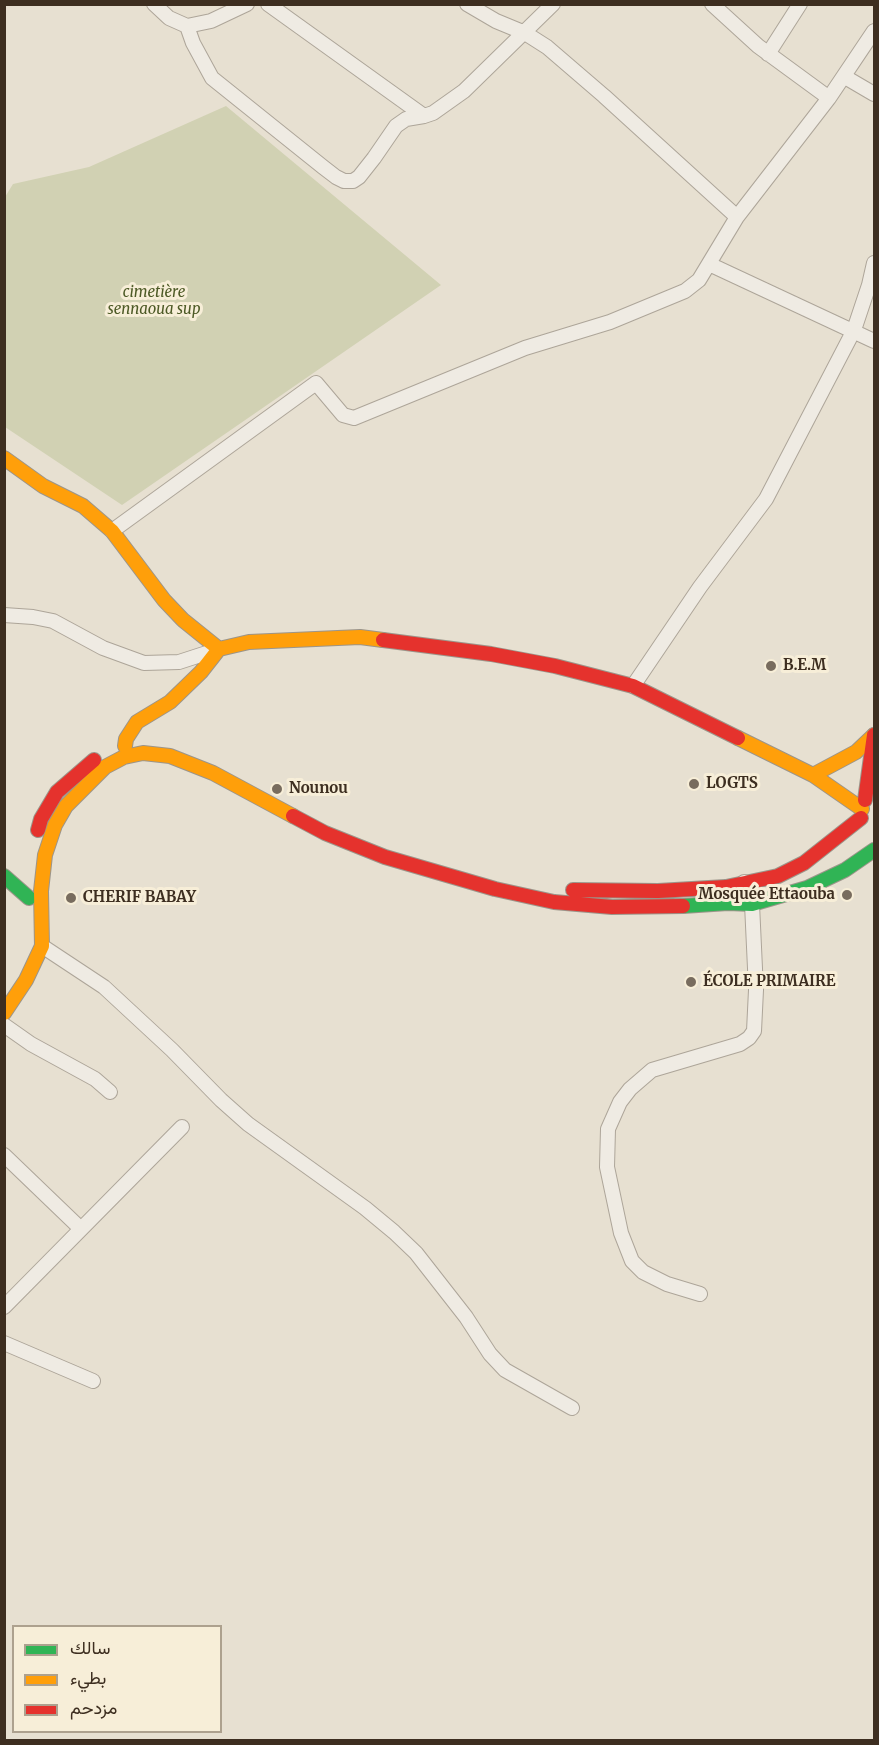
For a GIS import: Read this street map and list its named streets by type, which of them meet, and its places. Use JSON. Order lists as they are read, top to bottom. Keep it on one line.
{"parks":["cimetière sennaoua sup"],"places":["B.E.M","LOGTS","Nounou","Mosquée Ettaouba","CHERIF BABAY","ÉCOLE PRIMAIRE"],"legend":["سالك","بطيء","مزدحم"]}
